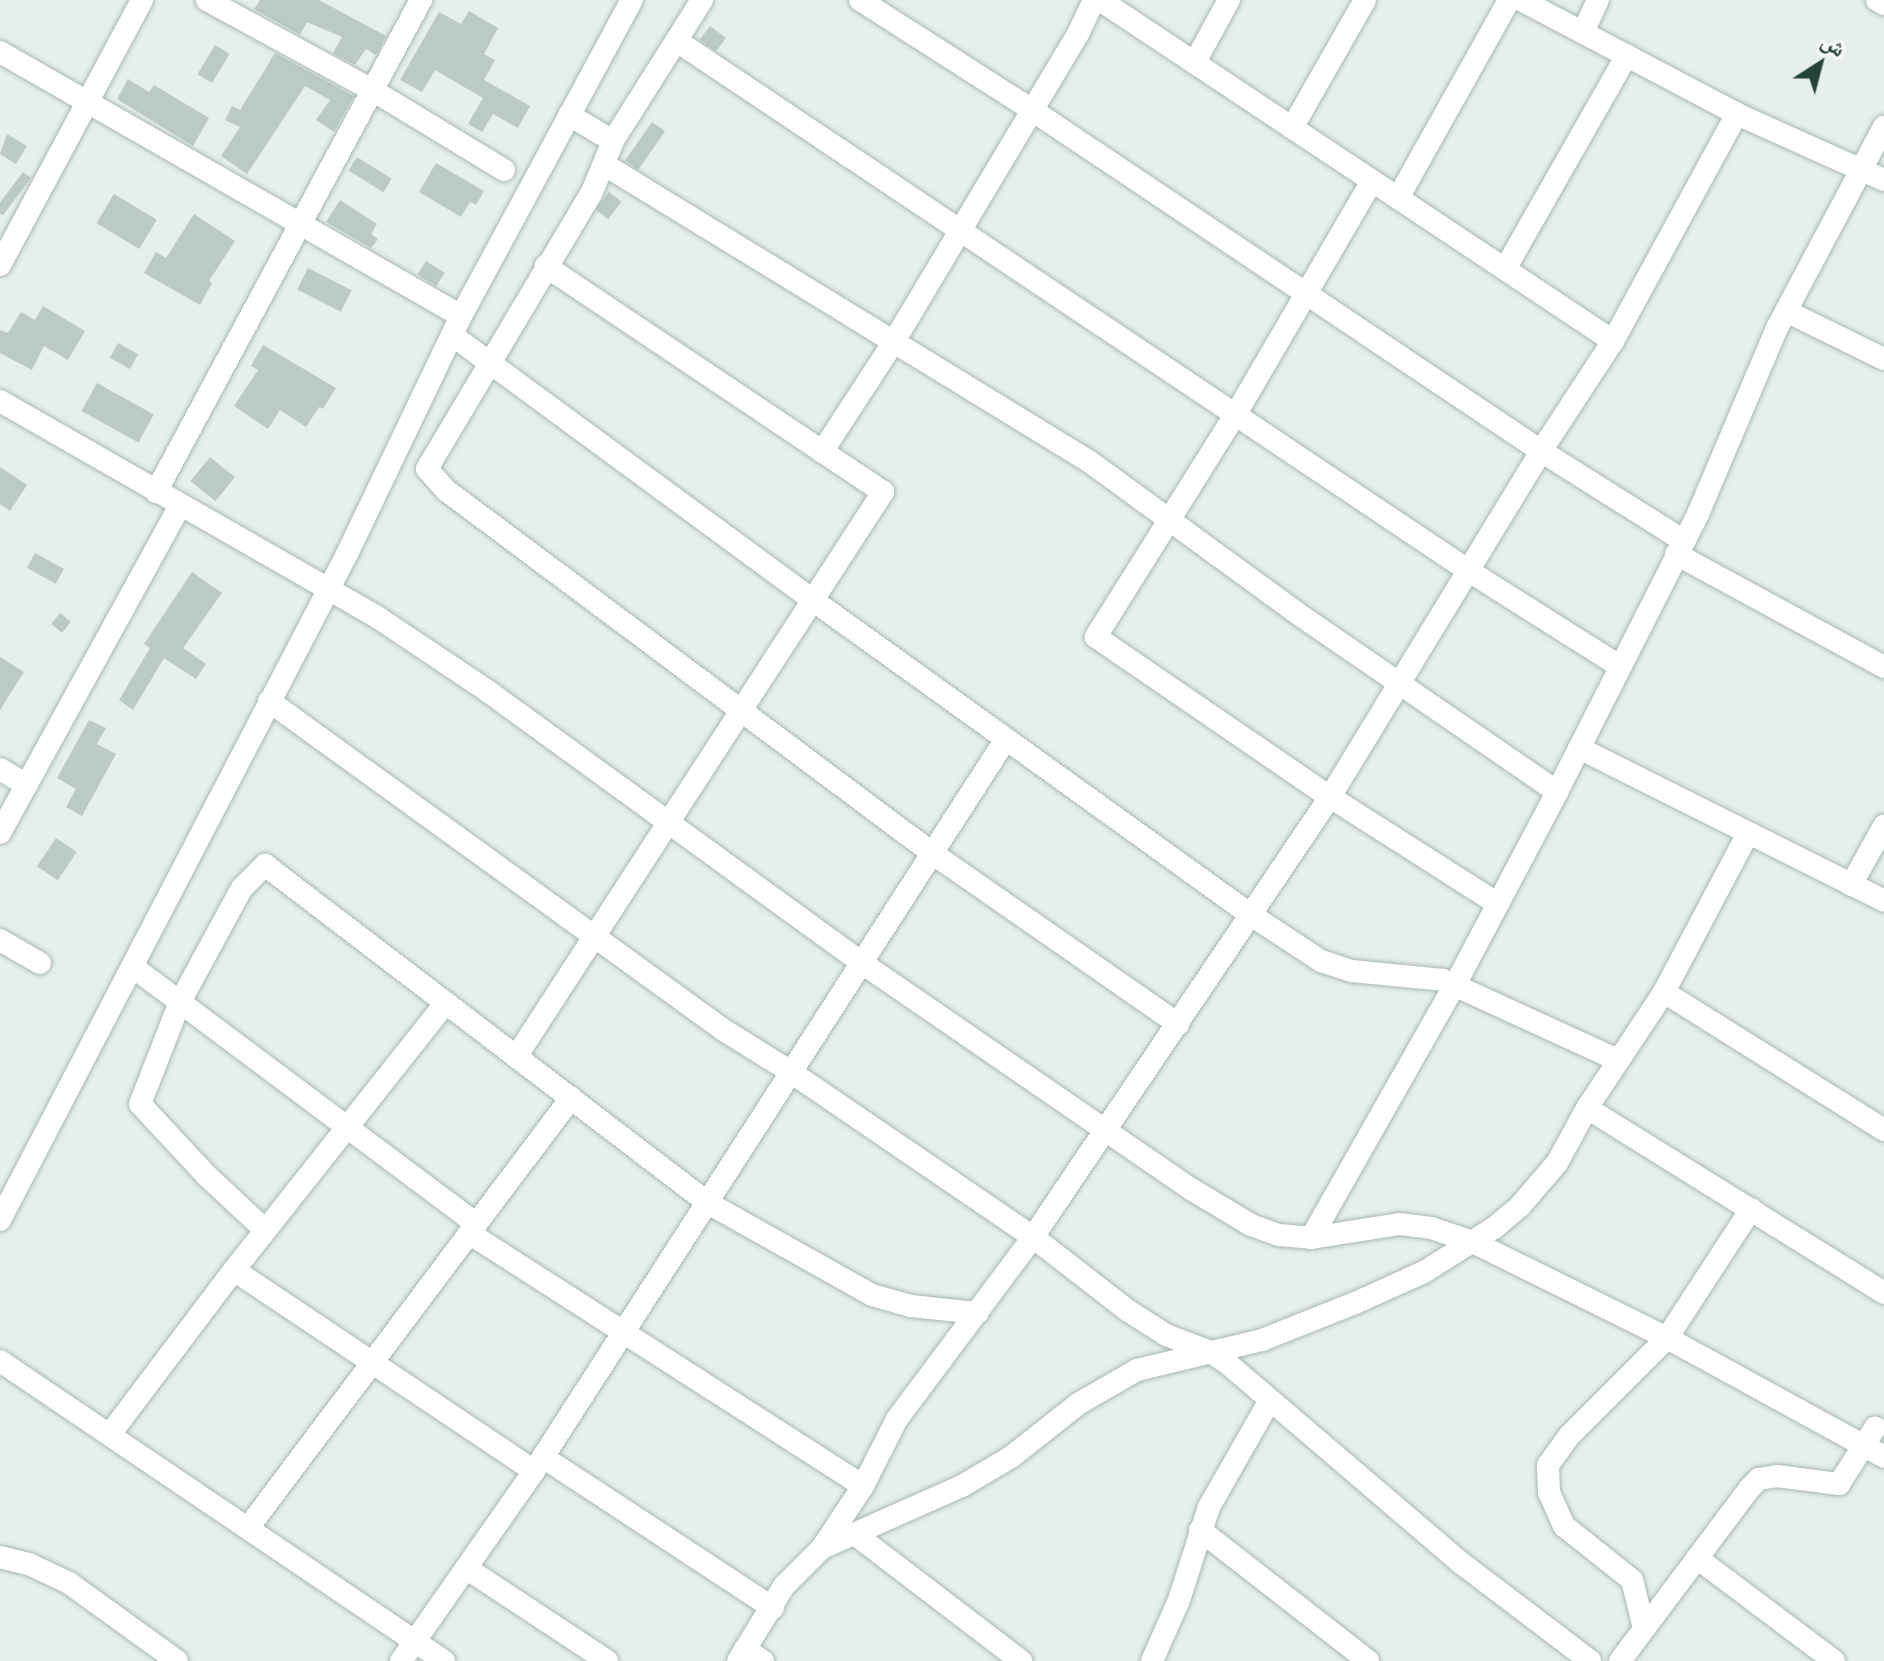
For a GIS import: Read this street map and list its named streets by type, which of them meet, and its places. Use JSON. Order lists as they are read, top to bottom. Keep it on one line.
{"north":"top right"}
